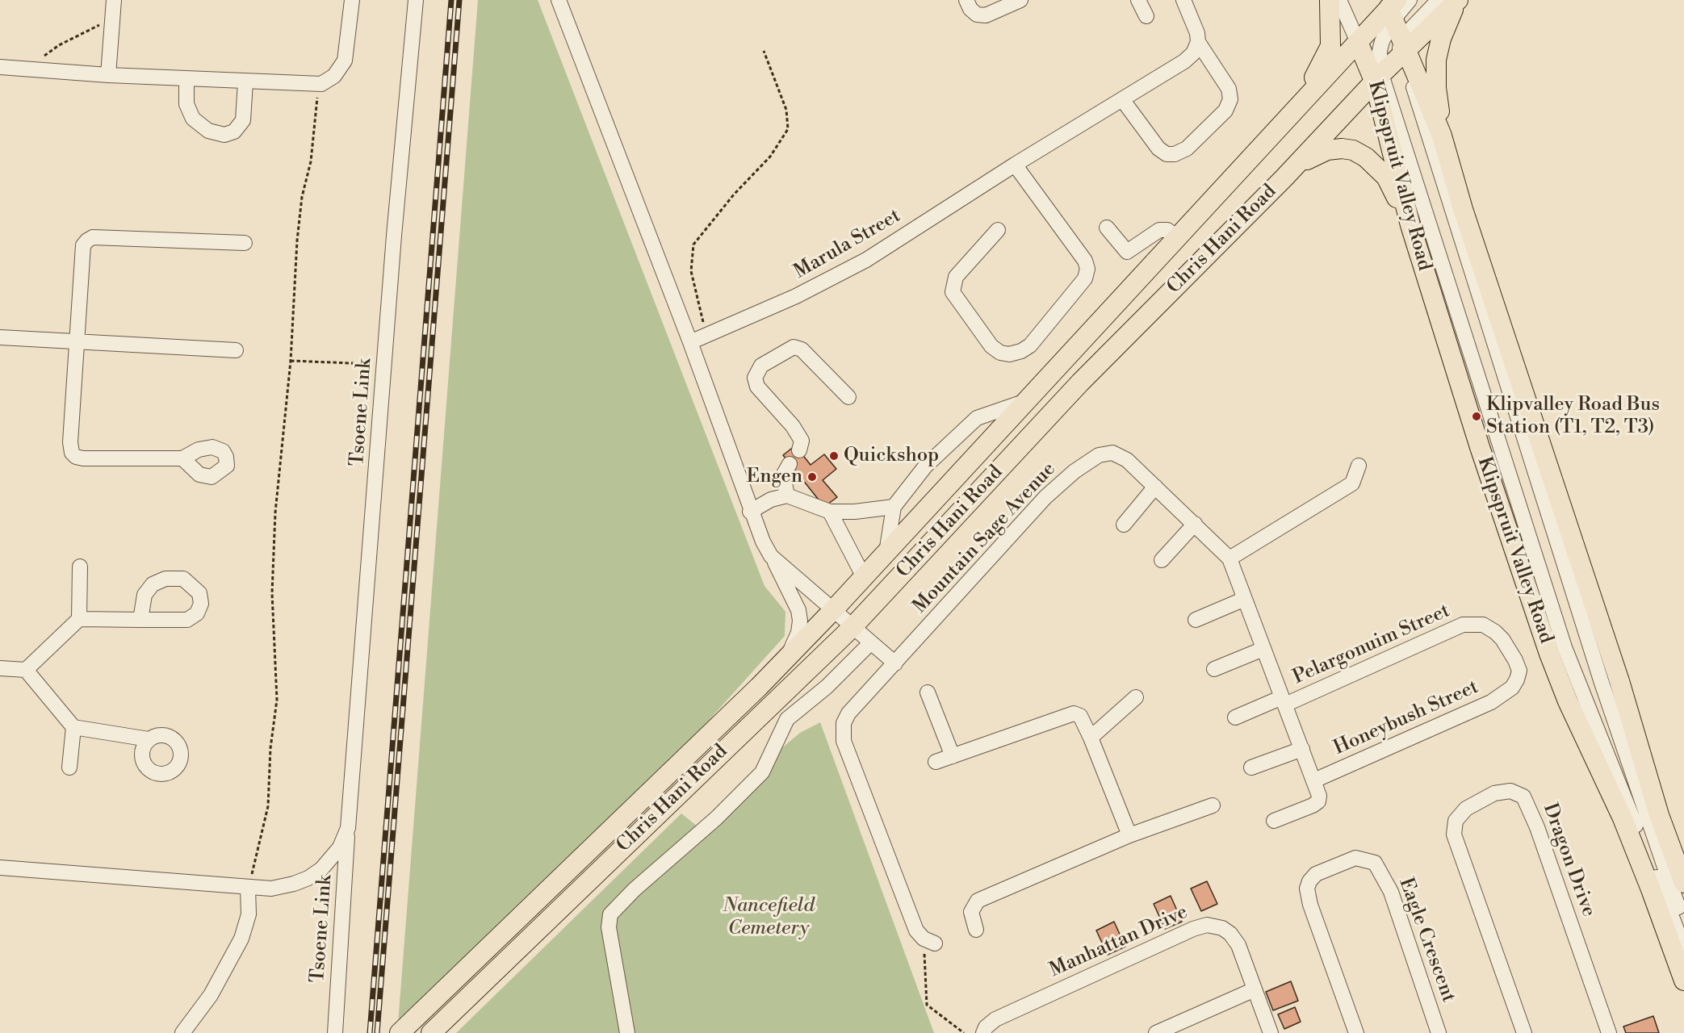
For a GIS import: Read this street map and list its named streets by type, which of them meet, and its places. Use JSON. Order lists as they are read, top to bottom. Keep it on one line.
{"streets":{"main road":["Klipspruit Valley Road","Chris Hani Road"],"street":["Marula Street","Tsoene Link","Mountain Sage Avenue","Pelargonuim Street","Honeybush Street","Dragon Drive","Eagle Crescent","Manhattan Drive"]},"crossings":[["Klipspruit Valley Road","Chris Hani Road"],["Pelargonuim Street","Honeybush Street"]],"parks":["Nancefield Cemetery"],"places":["Klipvalley Road Bus Station (T1, T2, T3)","Quickshop","Engen"]}
